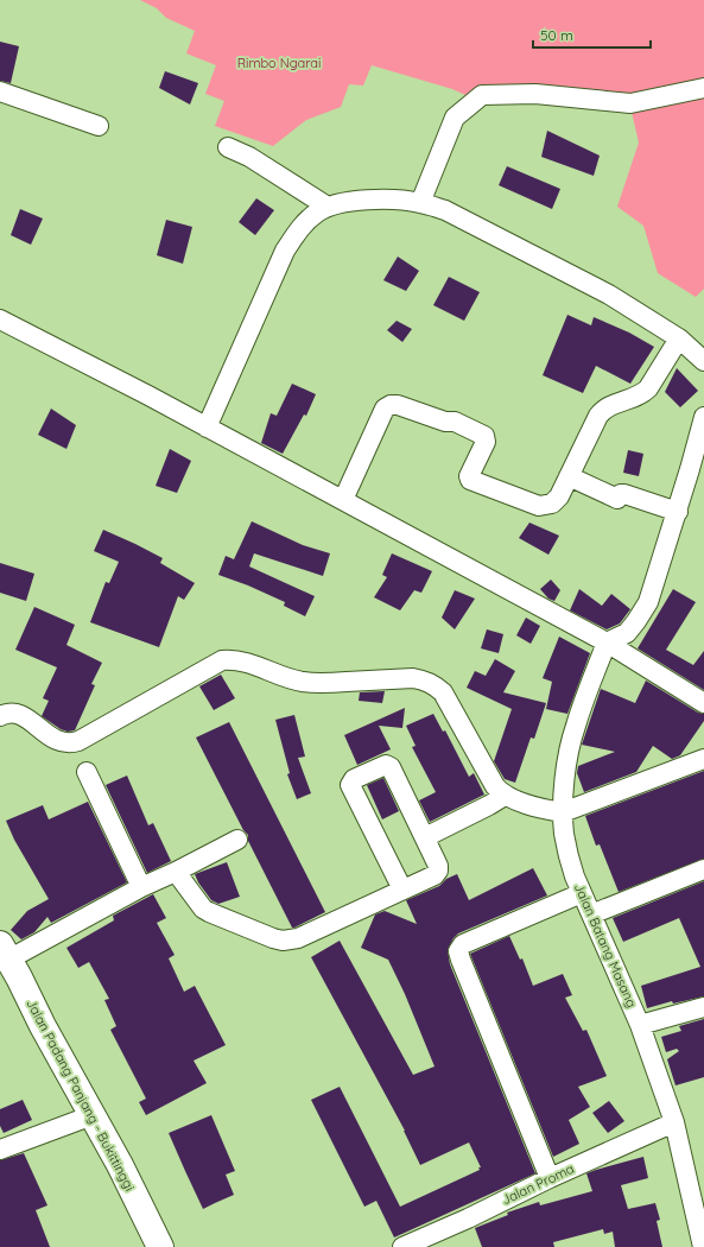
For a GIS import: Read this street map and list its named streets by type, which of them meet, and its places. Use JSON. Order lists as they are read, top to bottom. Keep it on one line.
{"streets":{"highway":["Jalan Padang Panjang - Bukittinggi"],"street":["Jalan Batang Masang","Jalan Proma"]},"crossings":[["Jalan Batang Masang","Jalan Proma"]],"parks":["Rimbo Ngarai"],"scale_bar":"50 m"}
